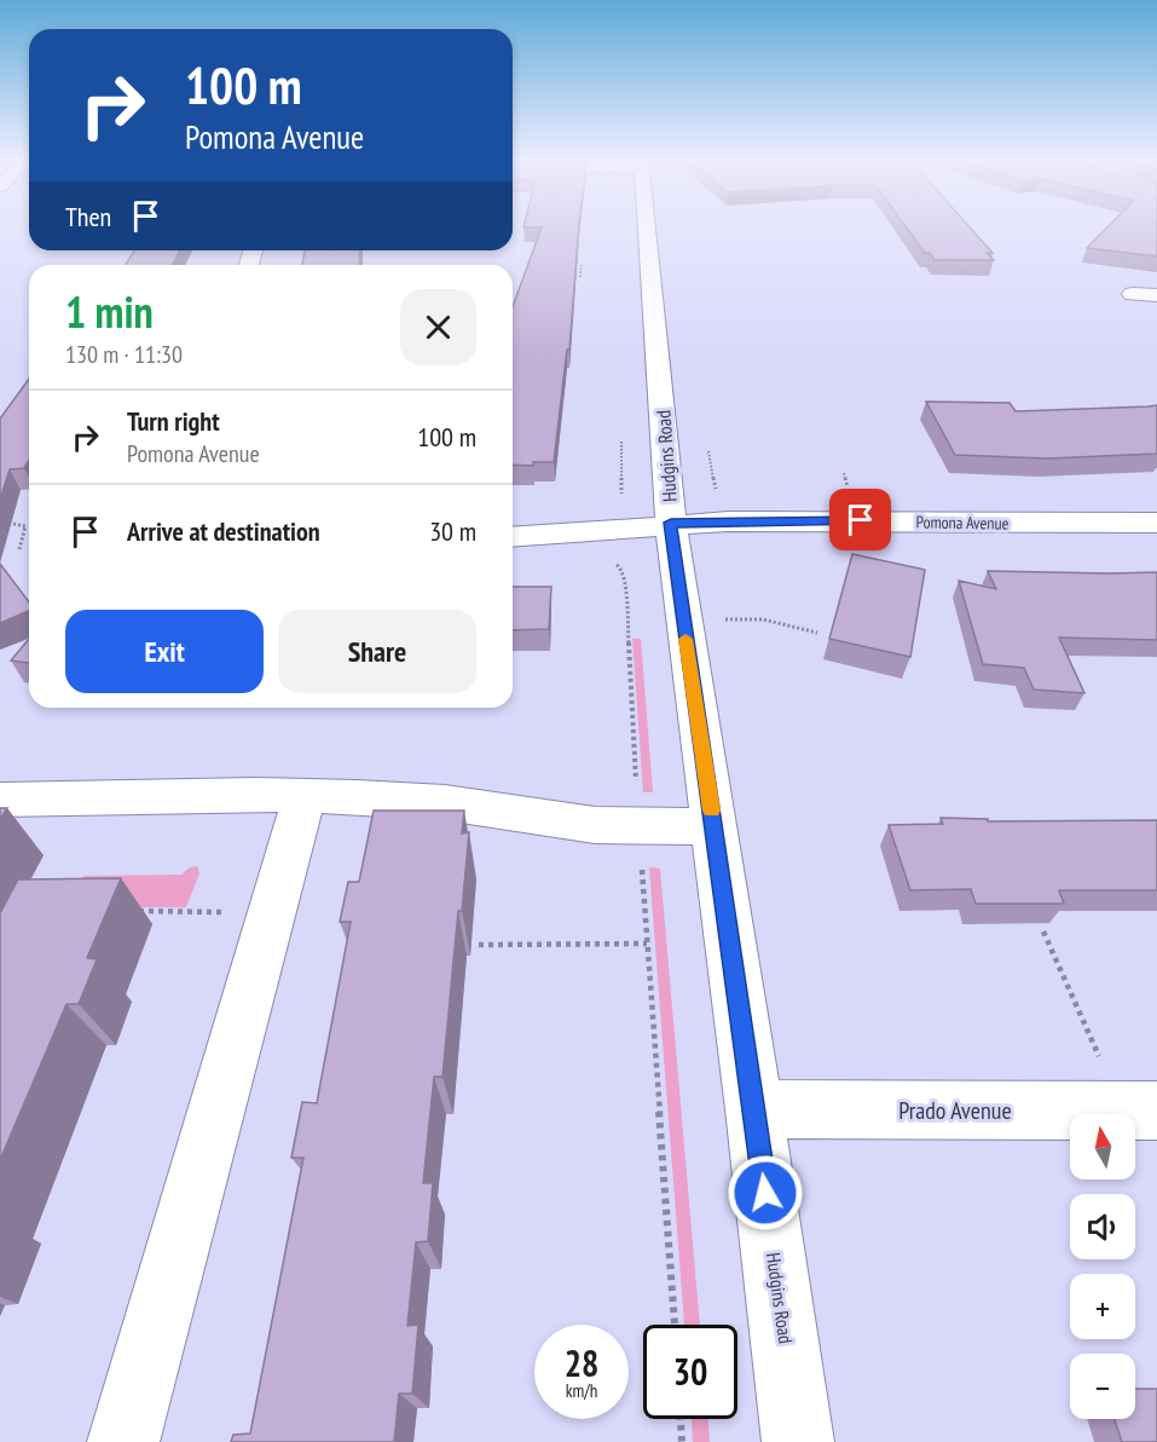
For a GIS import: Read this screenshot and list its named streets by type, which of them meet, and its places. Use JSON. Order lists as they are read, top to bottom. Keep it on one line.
{"streets":{"main road":["Hudgins Road","Pomona Avenue","Prado Avenue"]},"crossings":[["Hudgins Road","Pomona Avenue"],["Hudgins Road","Prado Avenue"]],"north":"top","page":{"turn":["100 m","Pomona Avenue"],"then":"Then","heading":["1 min","130 m · 11:30"],"list":[{"name":"Turn right","note":"Pomona Avenue","value":"100 m"},{"name":"Arrive at destination","value":"30 m"}],"buttons":["Exit","Share"],"map_buttons":["+","−"],"speed":"28 km/h","limit":"30"}}
